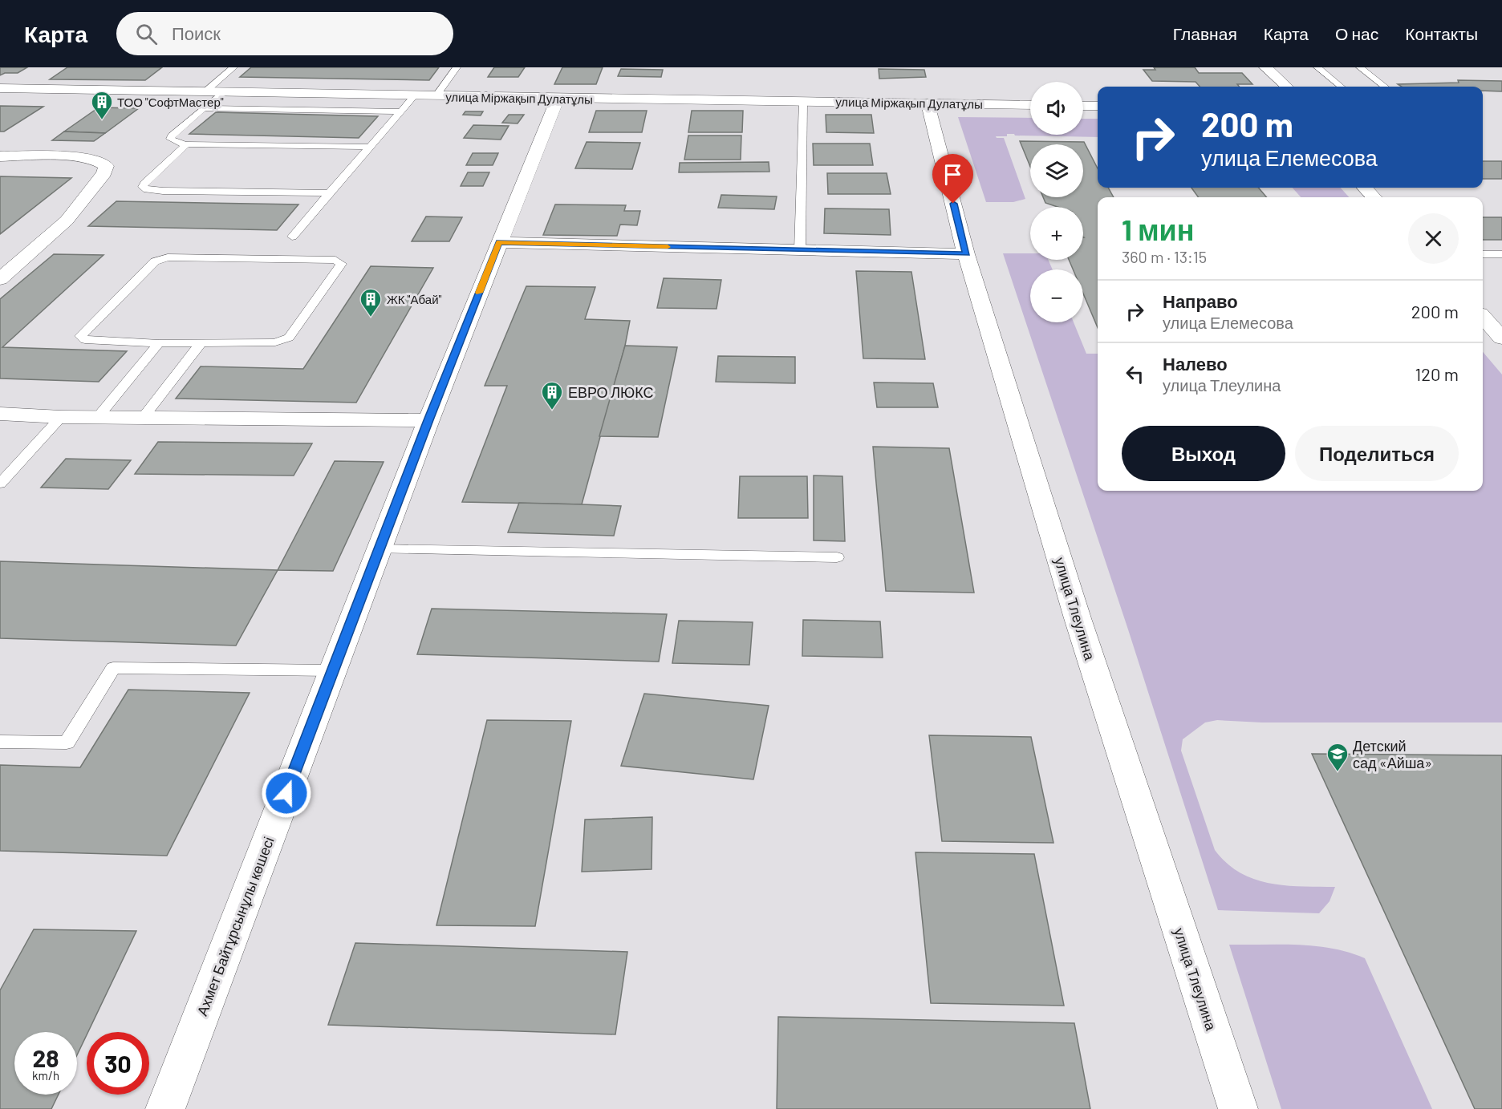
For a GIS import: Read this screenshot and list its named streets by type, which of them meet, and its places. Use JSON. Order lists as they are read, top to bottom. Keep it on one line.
{"streets":{"street":["улица Міржақып Дулатұлы","улица Тлеулина","Ахмет Байтұрсынұлы көшесі"]},"crossings":[["улица Міржақып Дулатұлы","улица Тлеулина"],["улица Міржақып Дулатұлы","Ахмет Байтұрсынұлы көшесі"]],"places":{"building":["ТОО \"СофтМастер\"","ЖК \"Абай\"","ЕВРО ЛЮКС"],"school or university":["Детский сад «Айша»"]},"page":{"header":"Карта","search":"Поиск","nav":["Главная","Карта","О нас","Контакты"],"map_buttons":["+","−"],"turn":["200 m","улица Елемесова"],"heading":["1 мин","360 m · 13:15"],"list":[{"name":"Направо","note":"улица Елемесова","value":"200 m"},{"name":"Налево","note":"улица Тлеулина","value":"120 m"}],"buttons":["Выход","Поделиться"],"speed":"28 km/h","limit":"30"}}
